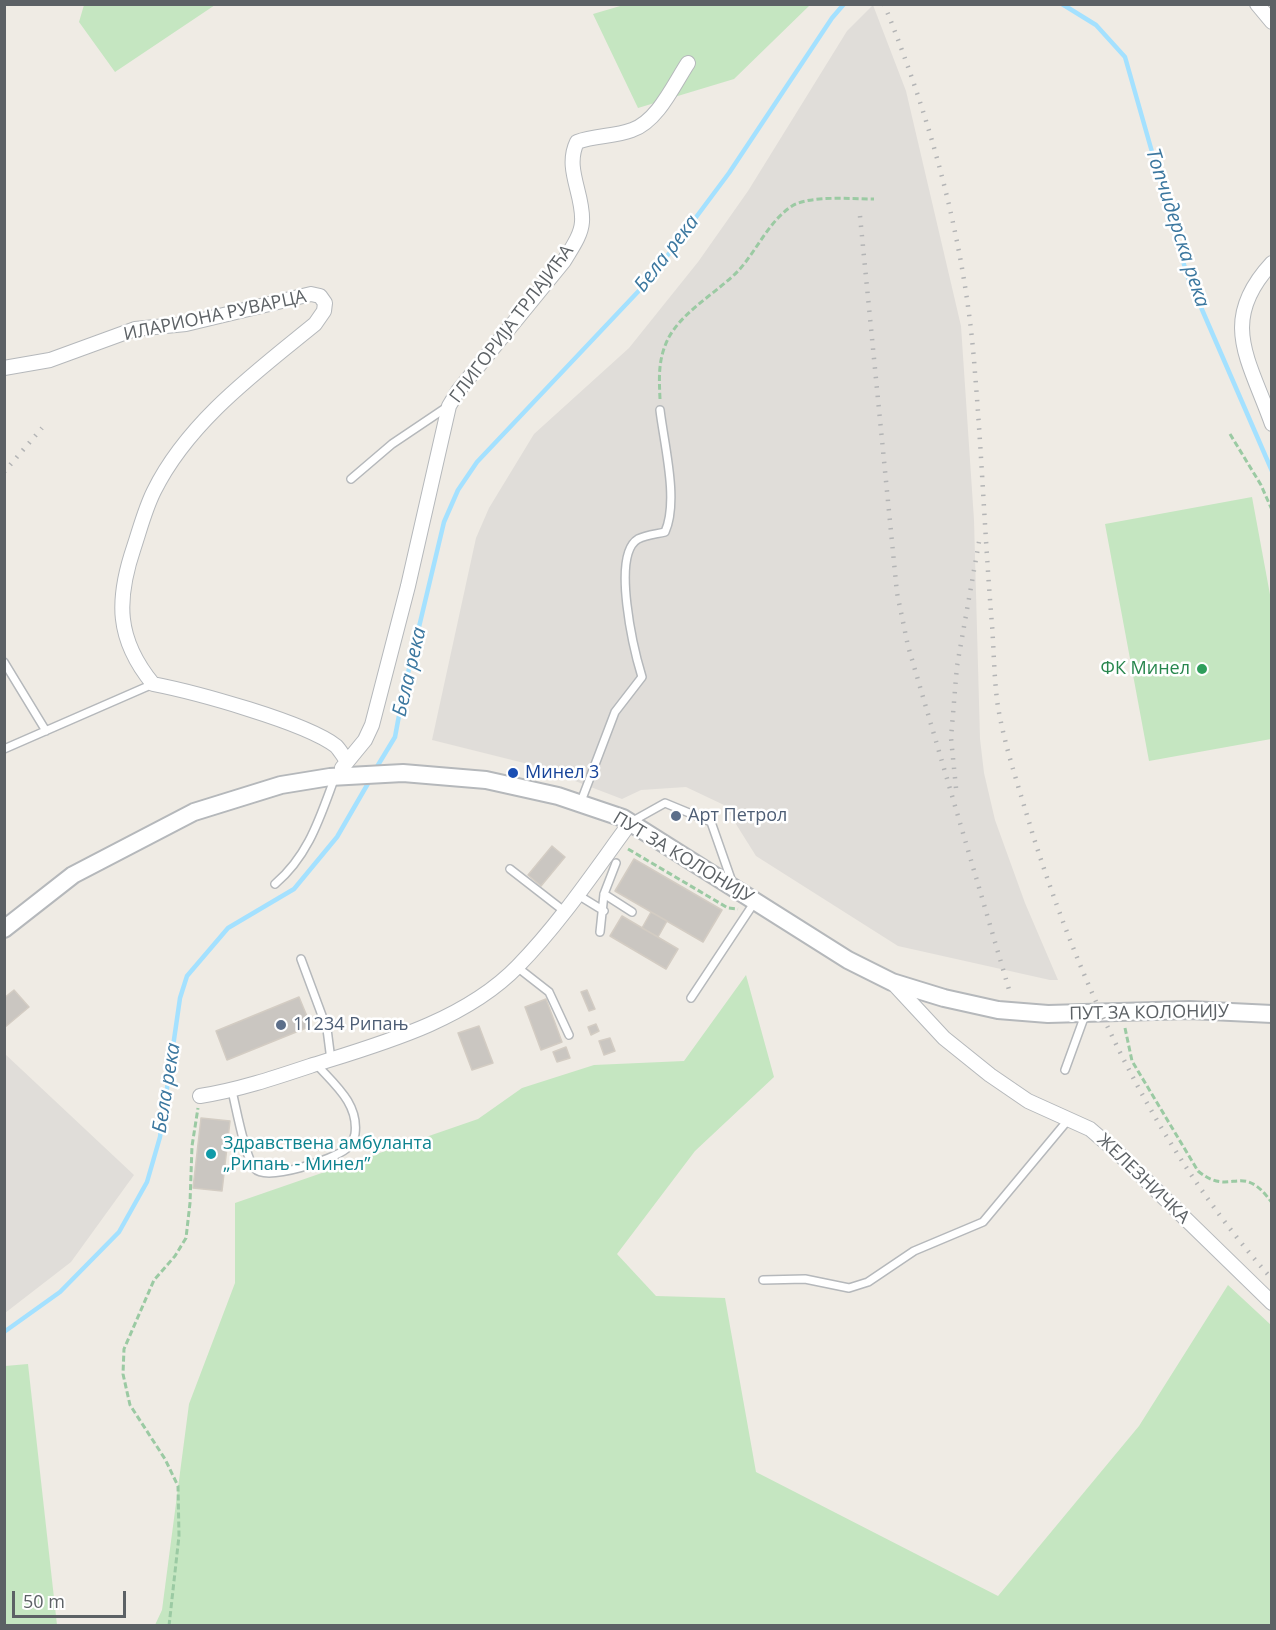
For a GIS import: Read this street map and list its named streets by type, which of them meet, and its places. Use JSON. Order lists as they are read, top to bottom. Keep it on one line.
{"streets":{"street":["ИЛАРИОНА РУВАРЦА","ГЛИГОРИЈА ТРЛАЈИЋА","ПУТ ЗА КОЛОНИЈУ","ЖЕЛЕЗНИЧКА"]},"crossings":[["ГЛИГОРИЈА ТРЛАЈИЋА","ПУТ ЗА КОЛОНИЈУ"],["ПУТ ЗА КОЛОНИЈУ","ЖЕЛЕЗНИЧКА"]],"water":["Топчидерска река","Бела река"],"places":["ФК Минел","Минел 3","Арт Петрол","11234 Рипањ","Здравствена амбуланта „Рипањ - Минел”"],"scale_bar":"50 m"}
